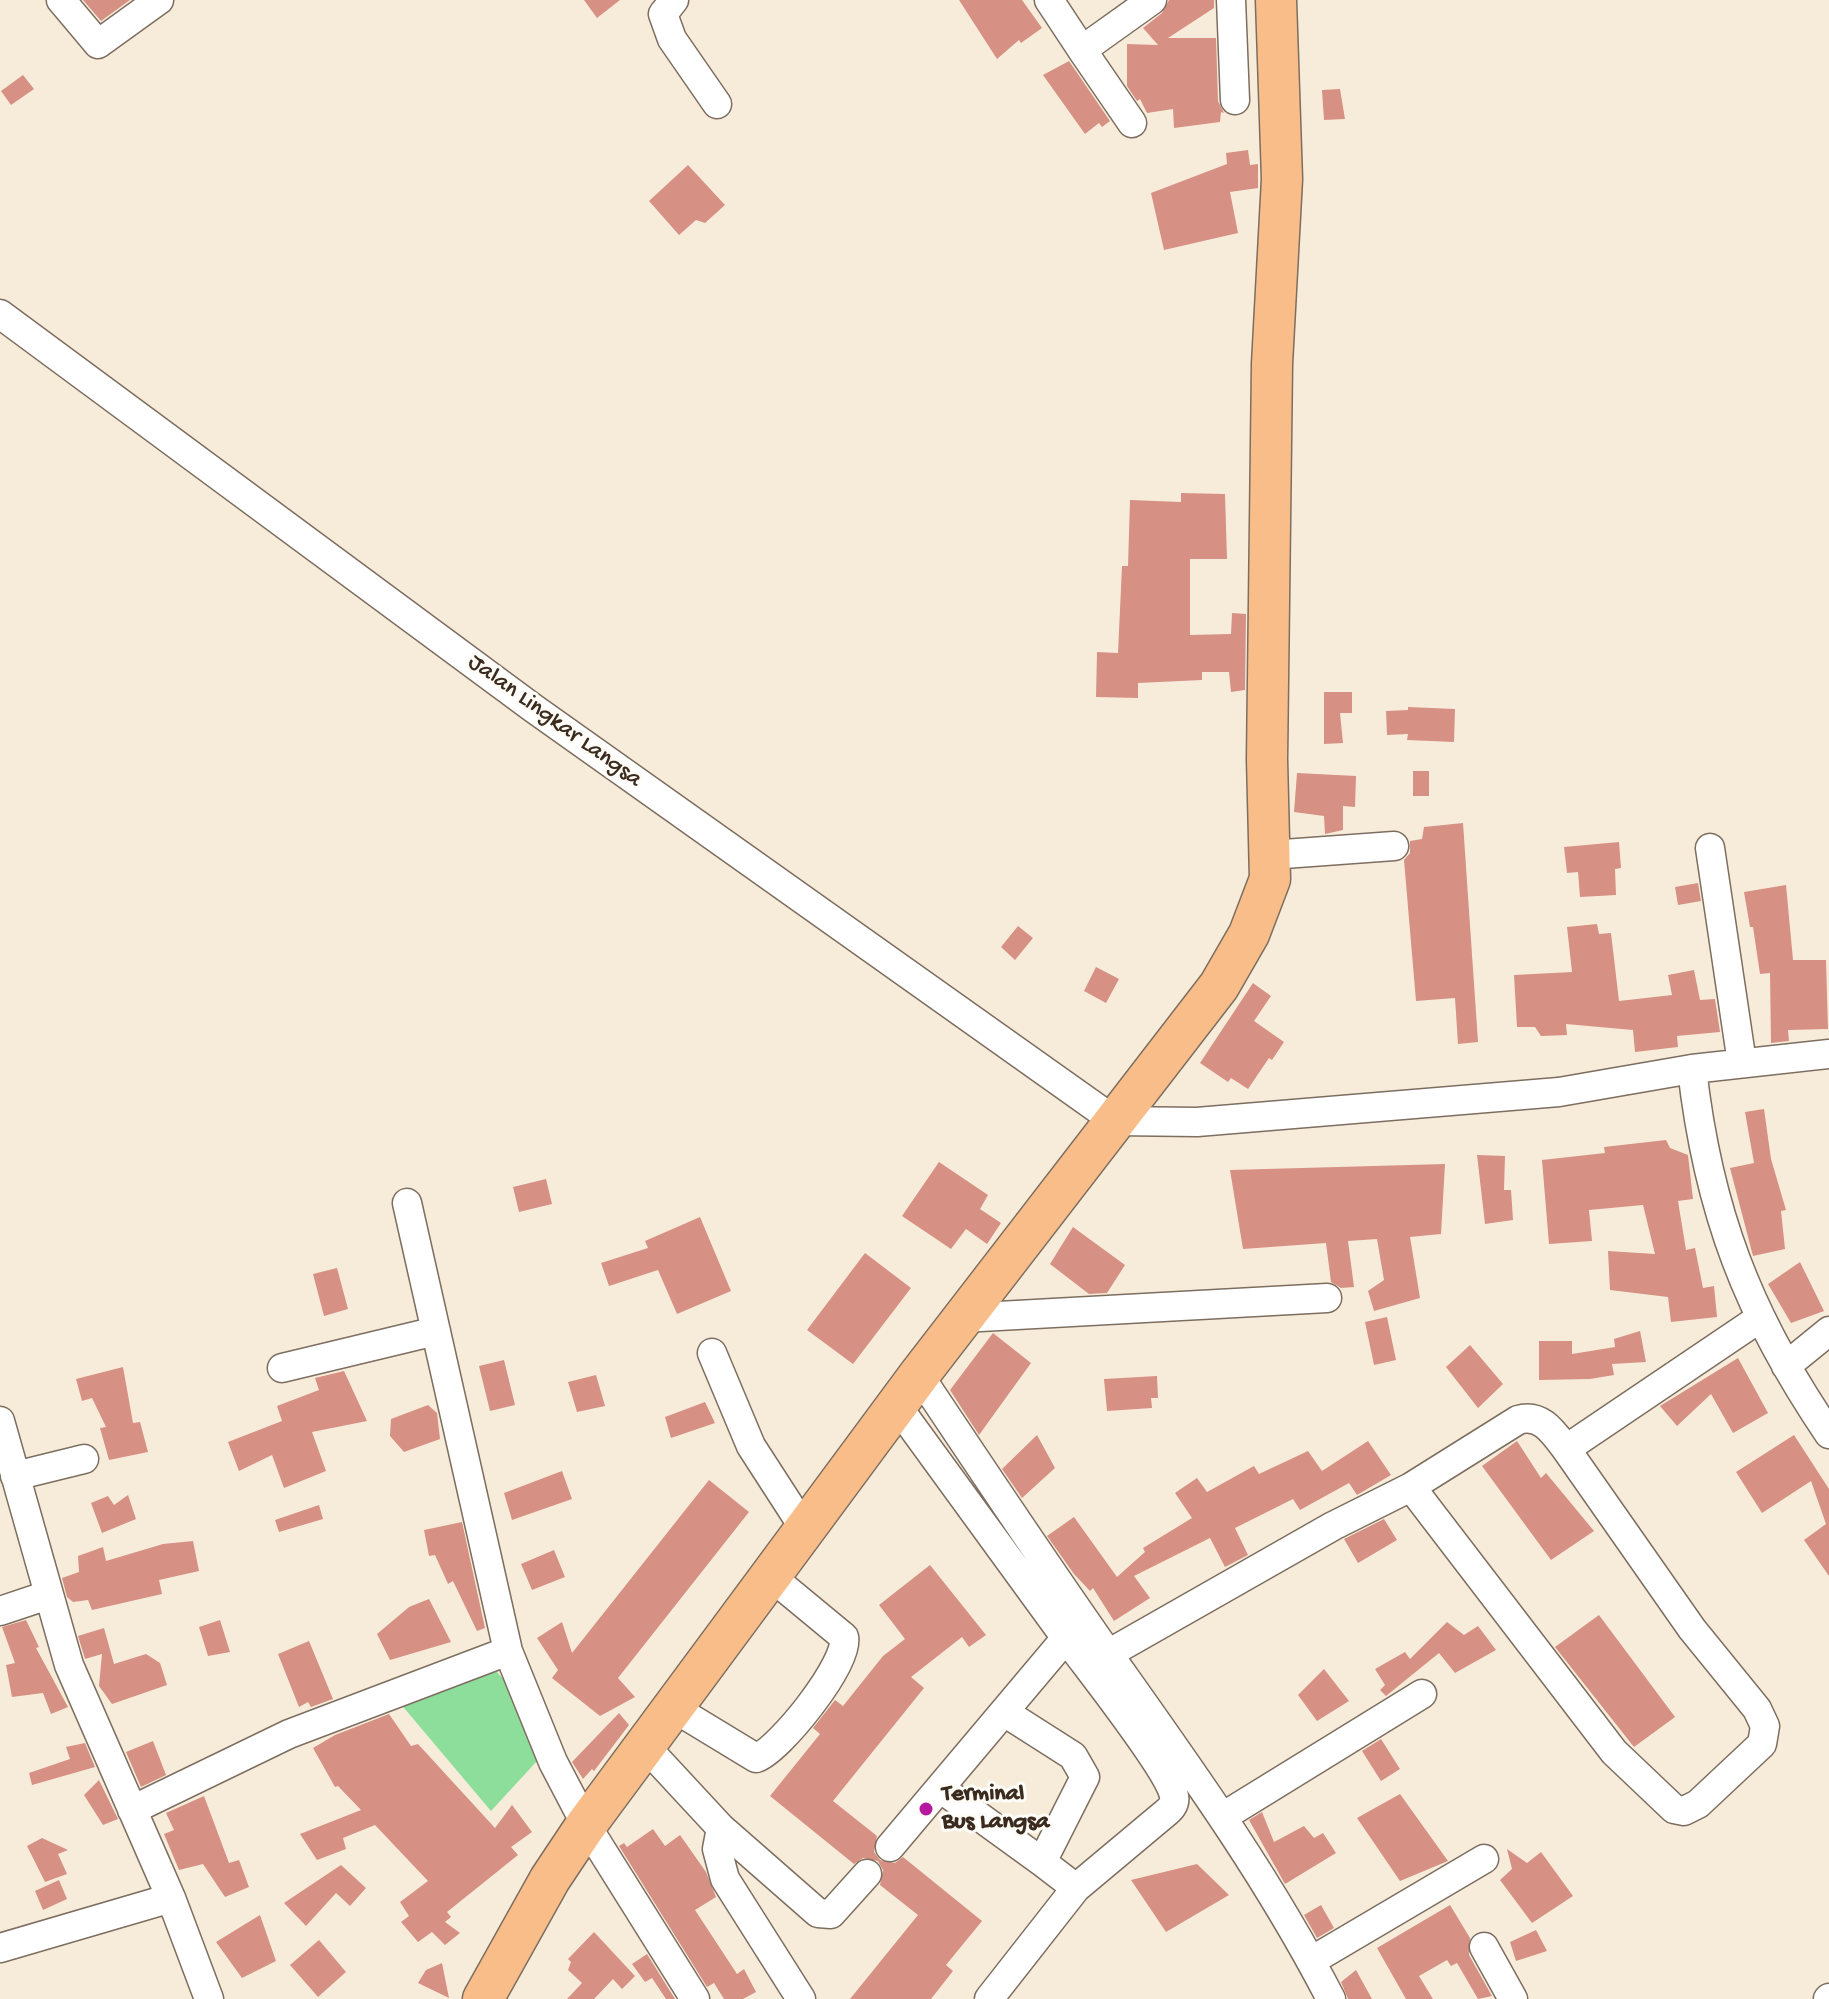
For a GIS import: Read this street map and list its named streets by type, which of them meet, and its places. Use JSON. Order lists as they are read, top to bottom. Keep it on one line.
{"streets":{"street":["Jalan Lingkar Langsa"]},"places":["Terminal Bus Langsa"]}
